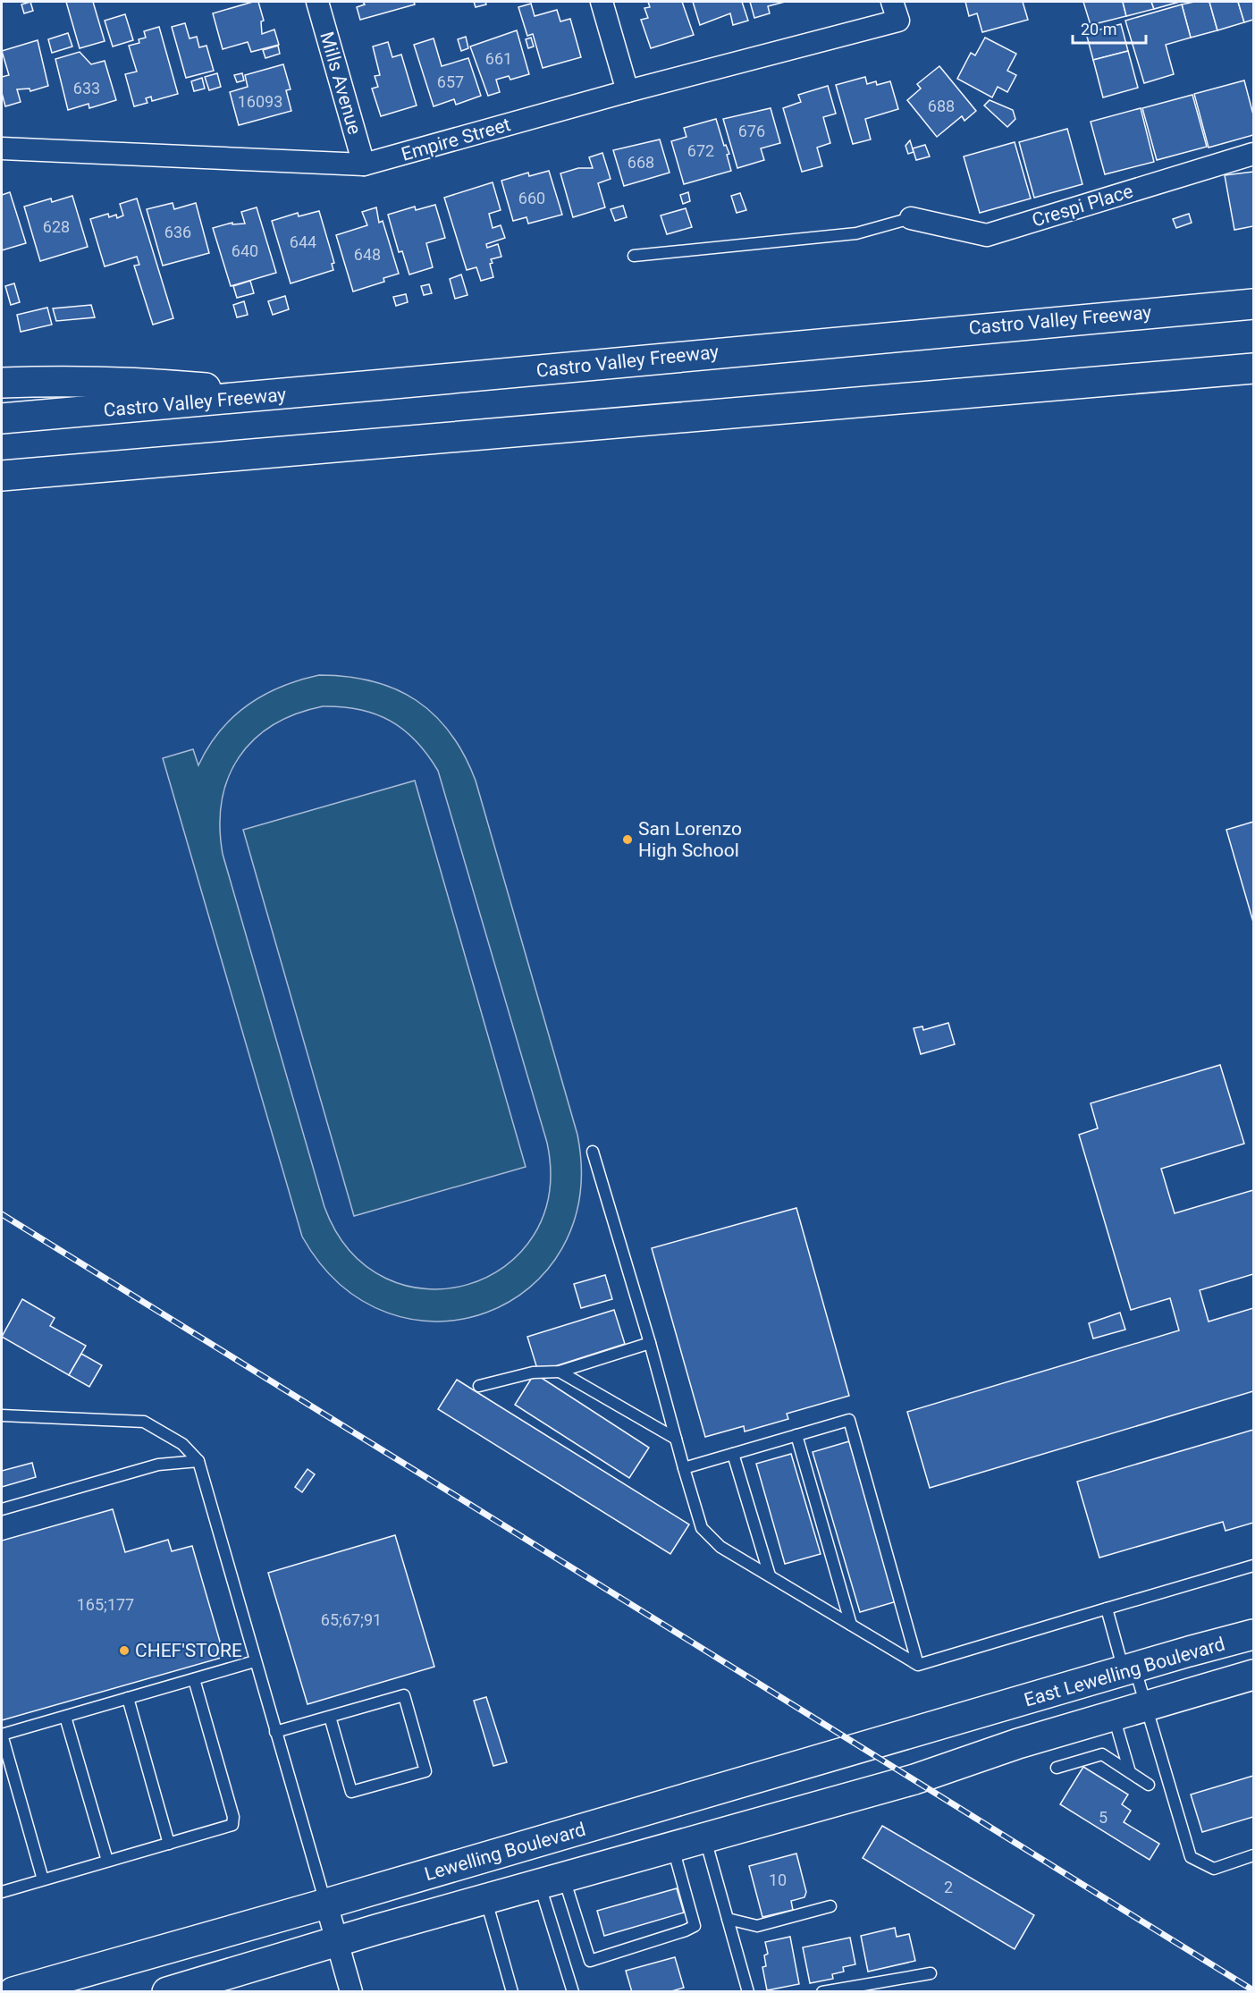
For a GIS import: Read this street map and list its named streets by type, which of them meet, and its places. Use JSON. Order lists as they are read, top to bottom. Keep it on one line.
{"streets":{"main road":["Castro Valley Freeway","East Lewelling Boulevard","Lewelling Boulevard"],"street":["Mills Avenue","Empire Street","Crespi Place"]},"crossings":[["Mills Avenue","Empire Street"],["East Lewelling Boulevard","Lewelling Boulevard"]],"places":["San Lorenzo High School","CHEF'STORE"],"house_numbers":["661","657","633","16093","688","676","672","668","660","628","636","644","640","648","165;177","65;67;91","5","10","2"],"scale_bar":"20 m"}
